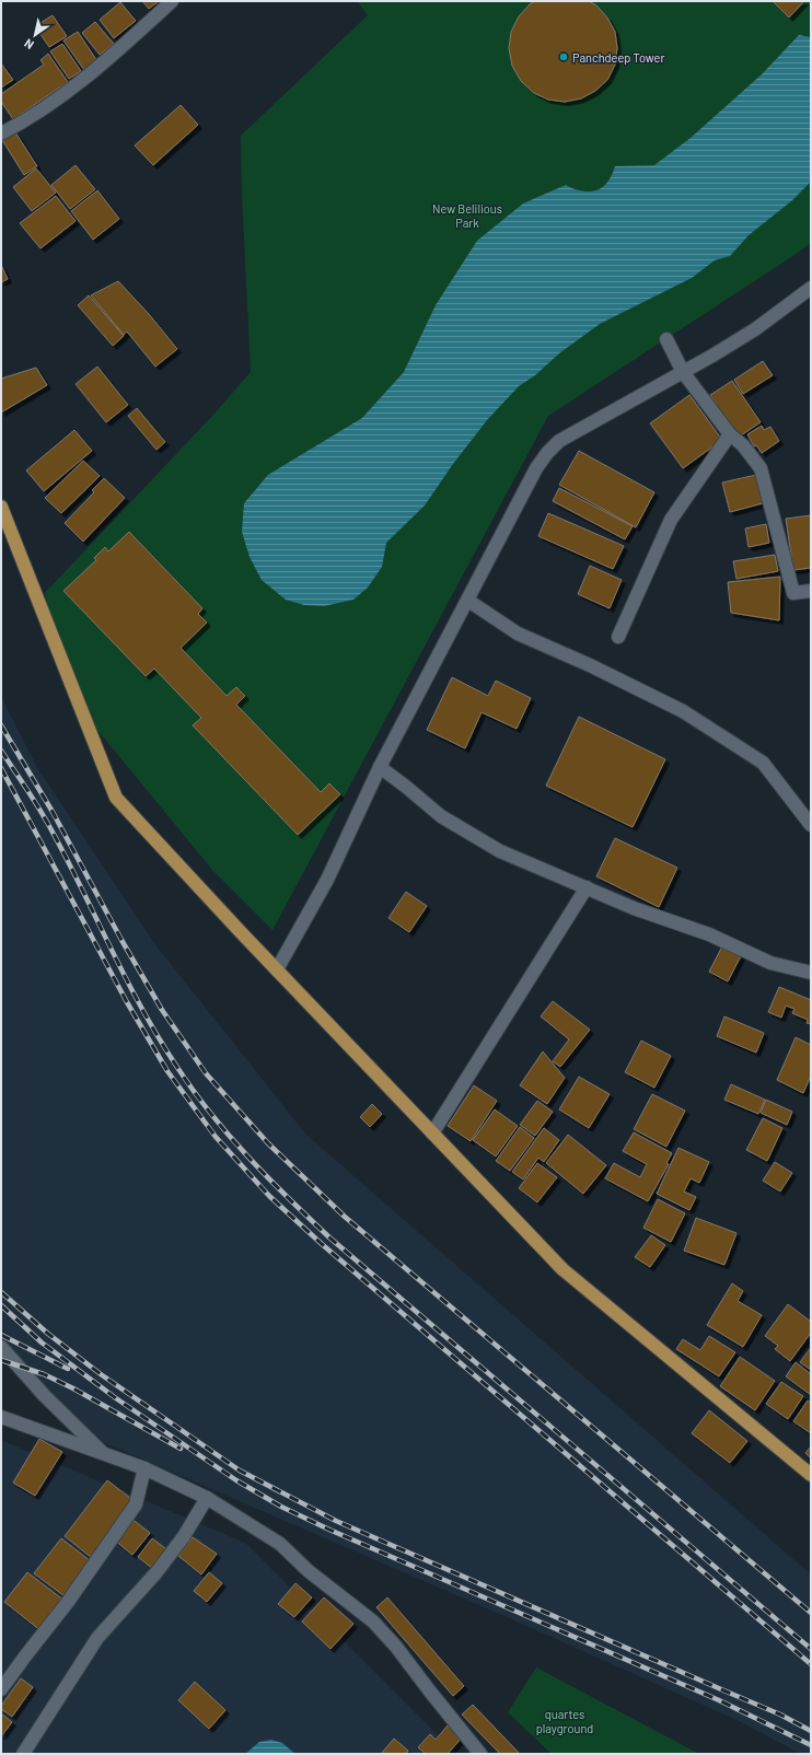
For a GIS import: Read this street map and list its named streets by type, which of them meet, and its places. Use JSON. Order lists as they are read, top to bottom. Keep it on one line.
{"parks":["New Belilious Park","quartes playground"],"places":["Panchdeep Tower"],"north":"bottom left"}
